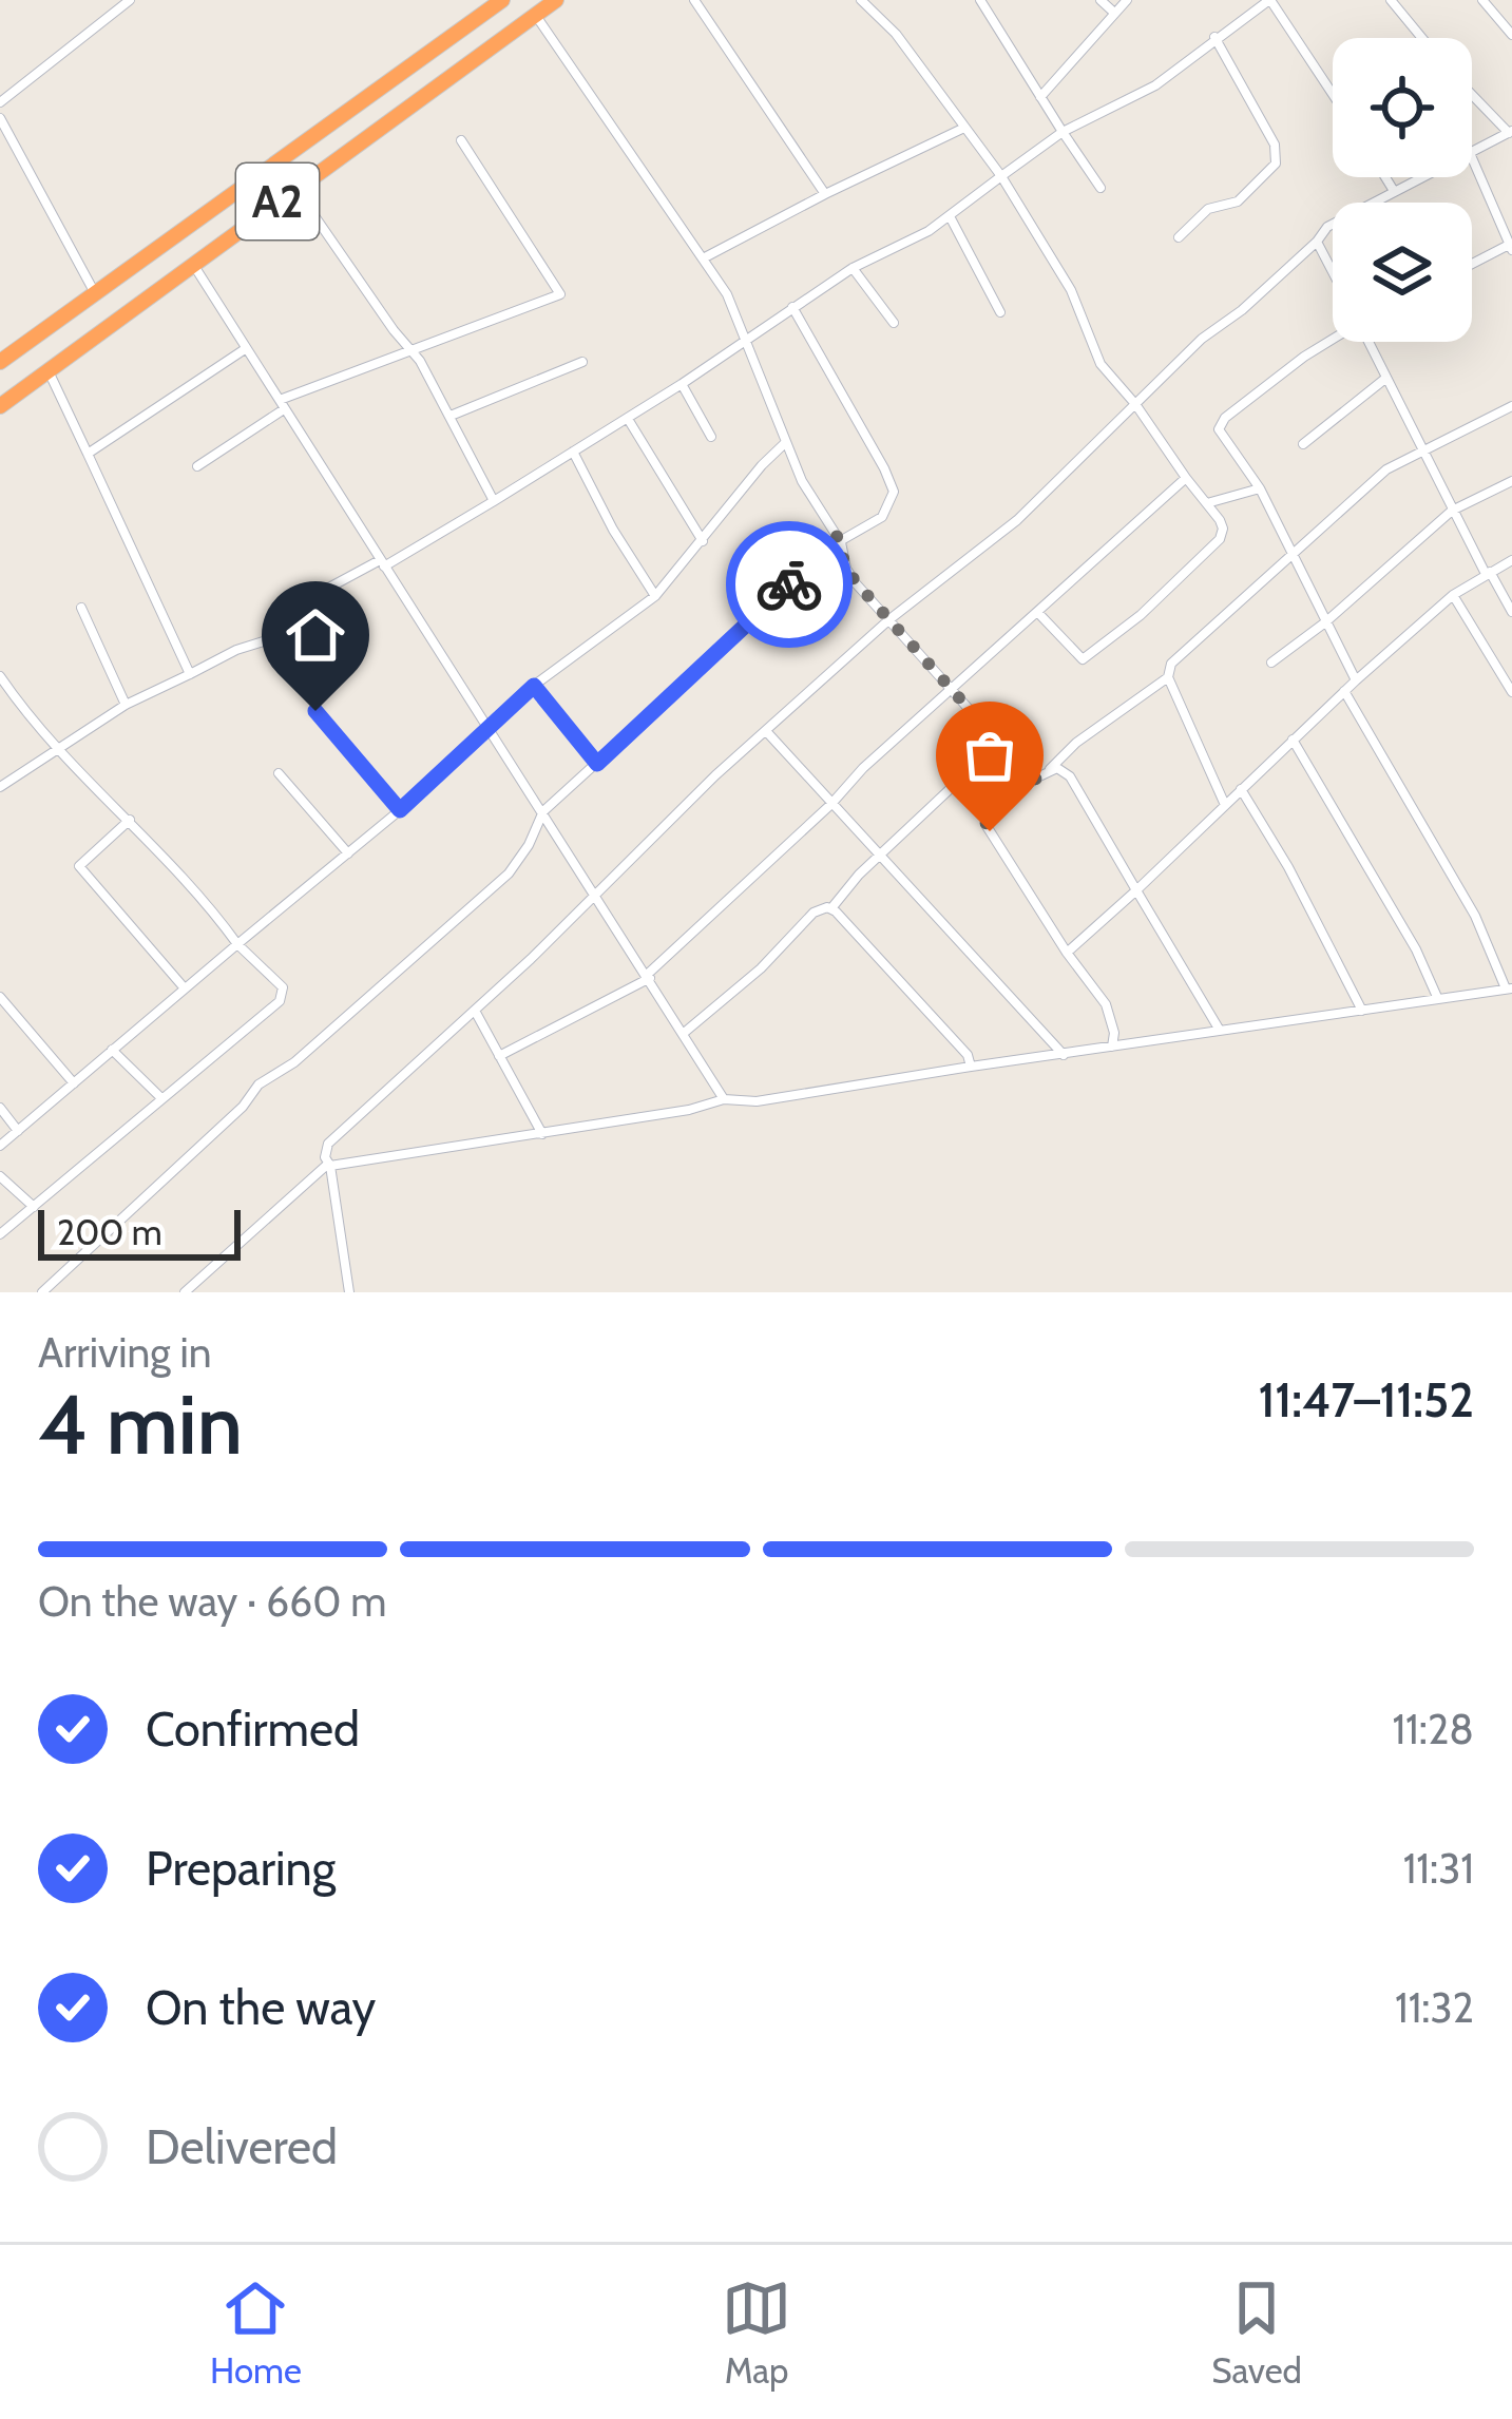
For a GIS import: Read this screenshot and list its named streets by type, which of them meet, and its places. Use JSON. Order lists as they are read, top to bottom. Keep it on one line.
{"streets":{"highway":["A2"]},"scale_bar":"200 m","page":{"scale":"200 m","heading":["4 min","Arriving in","11:47–11:52"],"bar":"On the way · 660 m","list":[["Confirmed","11:28"],["Preparing","11:31"],["On the way","11:32"],"Delivered"],"tabs":["Home","Map","Saved"]}}
